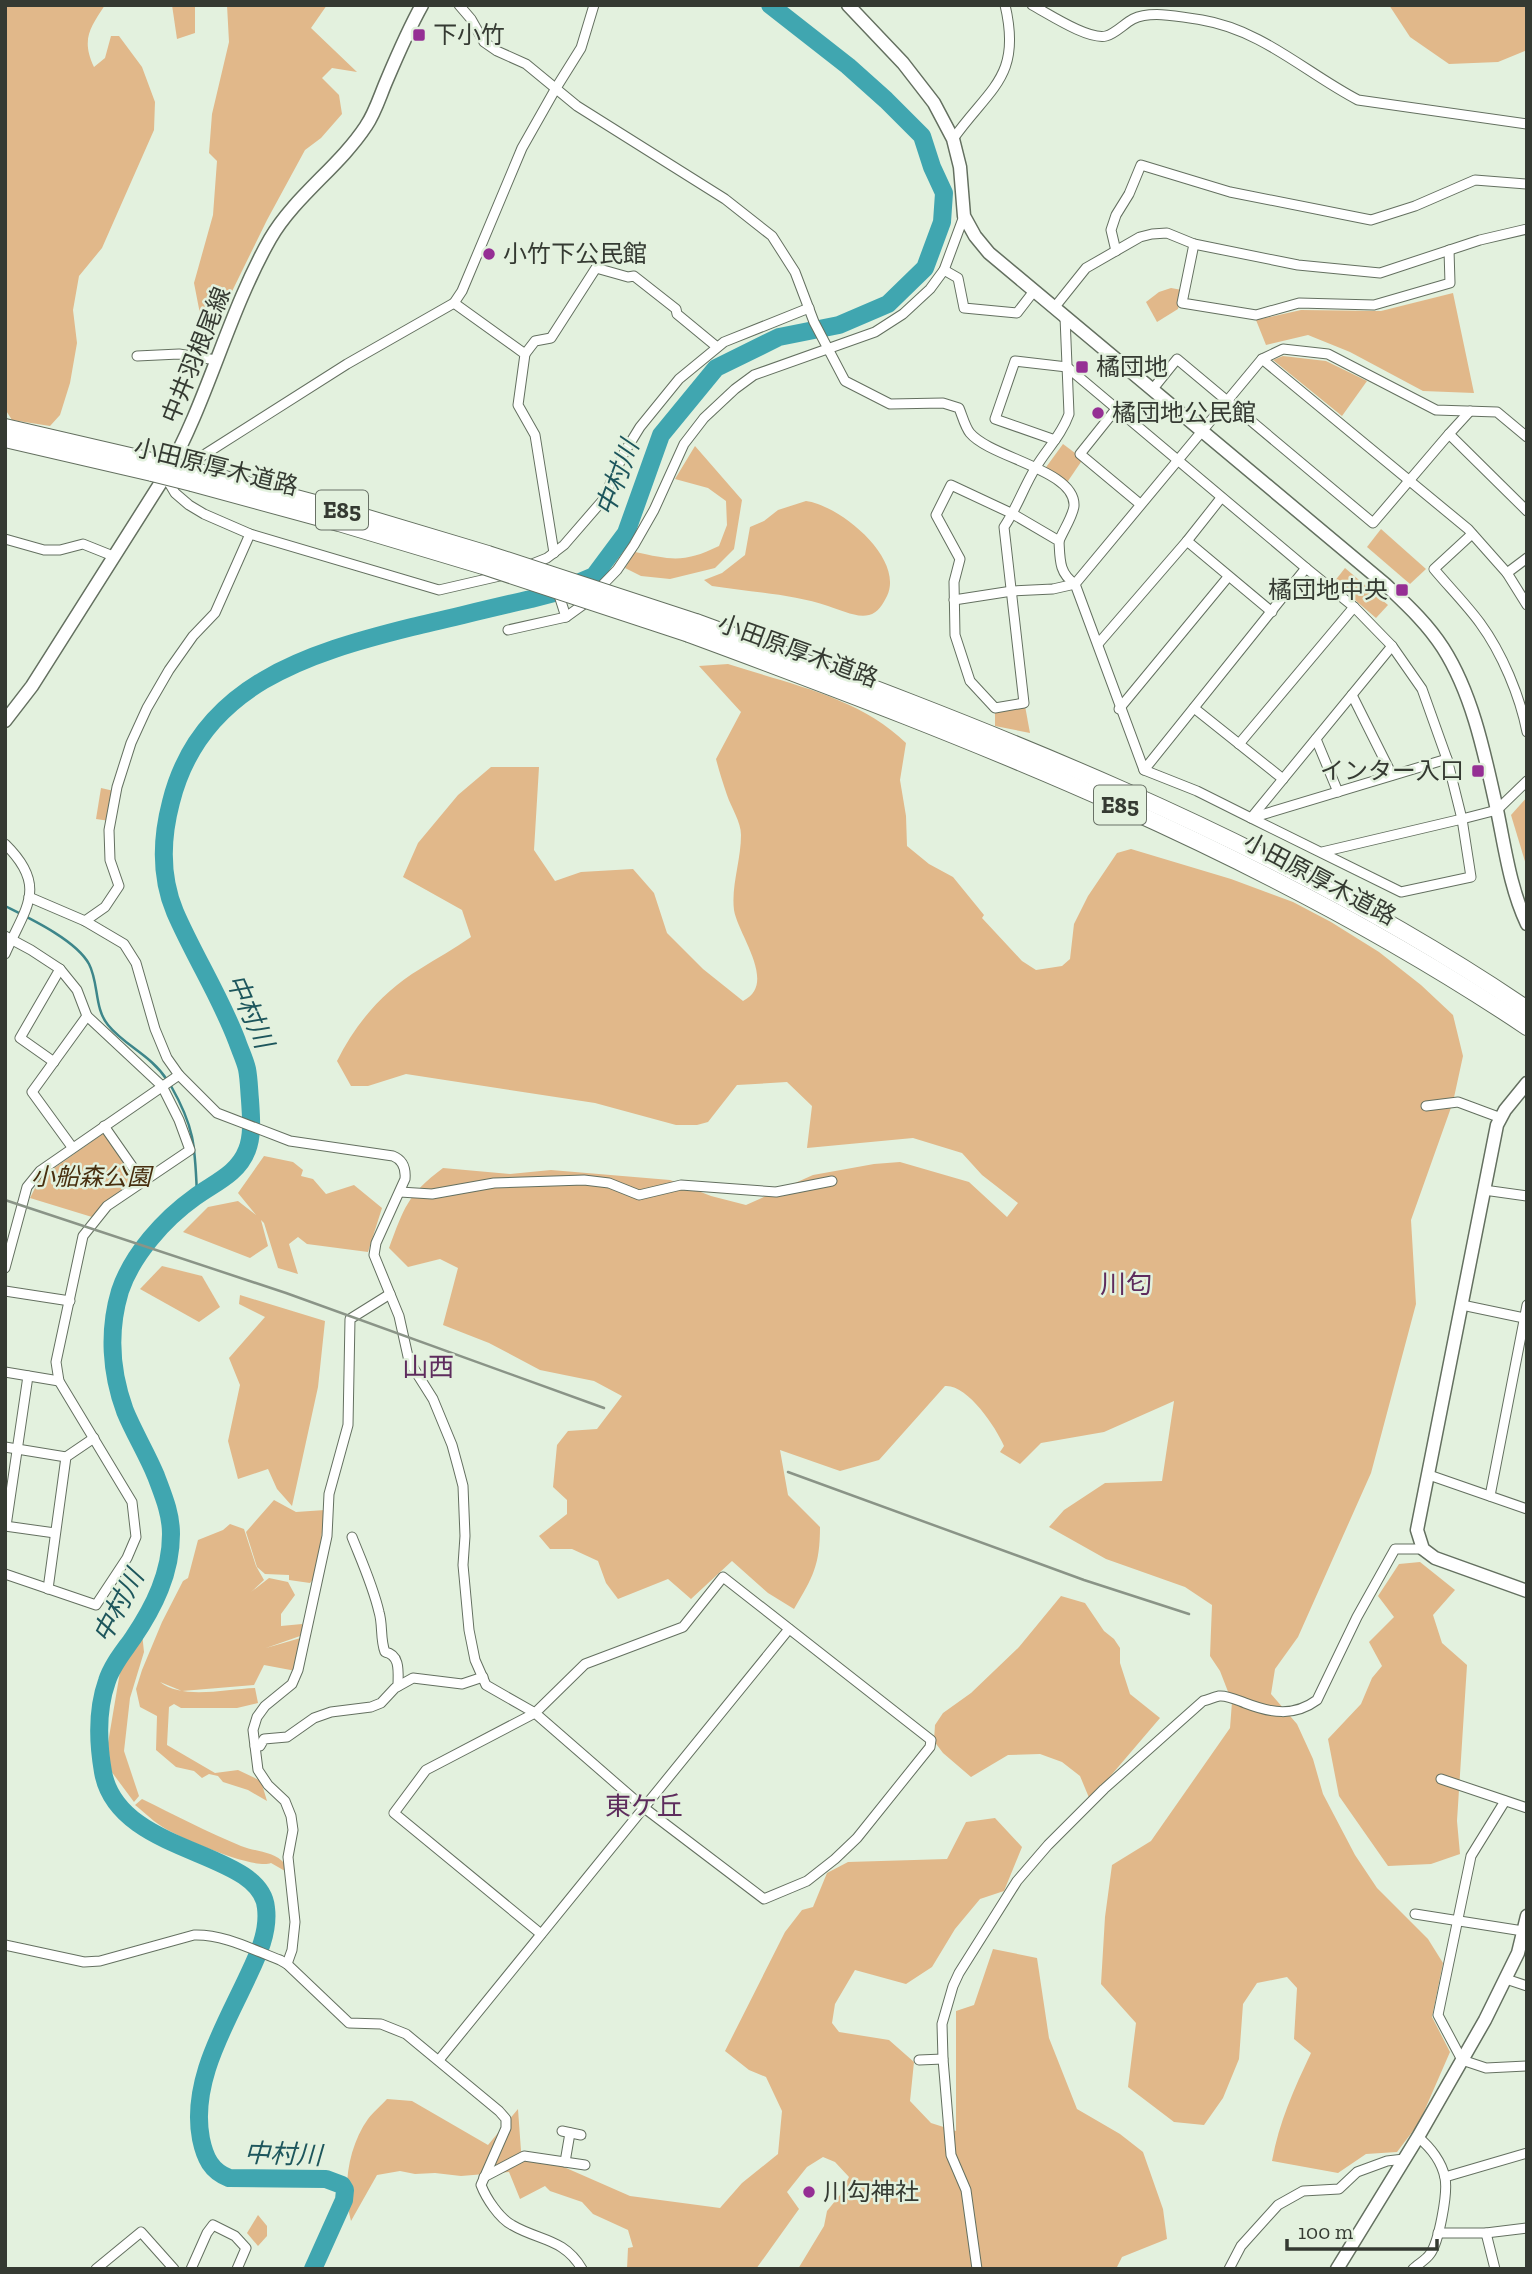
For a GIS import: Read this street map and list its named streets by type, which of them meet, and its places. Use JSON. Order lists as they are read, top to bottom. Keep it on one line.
{"streets":{"highway":["小田原厚木道路","E85"],"street":["中井羽根尾線"]},"crossings":[["中井羽根尾線","小田原厚木道路"]],"districts":["川匂","山西","東ケ丘"],"water":["中村川"],"parks":["小船森公園"],"places":{"transit":["下小竹","橘団地","橘団地中央","インター入口"],"other":["小竹下公民館","橘団地公民館","川勾神社"]},"scale_bar":"100 m"}
